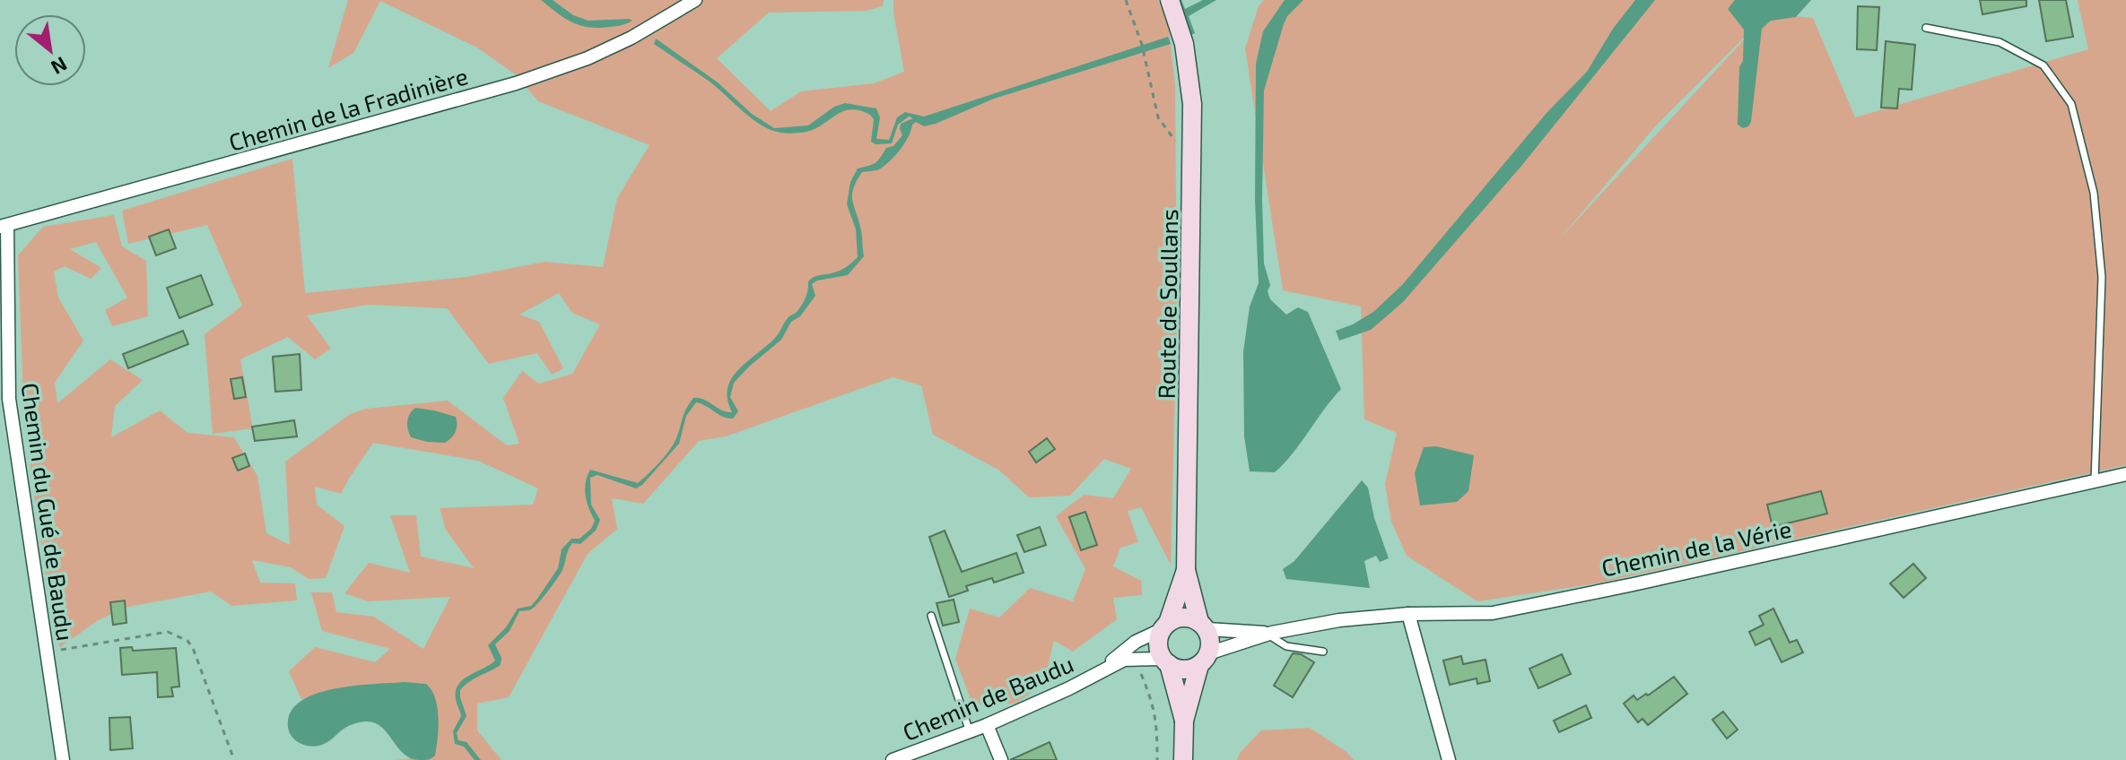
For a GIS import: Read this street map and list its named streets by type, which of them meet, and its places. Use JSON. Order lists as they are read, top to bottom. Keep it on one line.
{"streets":{"main road":["Route de Soullans"],"street":["Chemin de la Fradinière","Chemin du Gué de Baudu","Chemin de la Vérie","Chemin de Baudu"]},"crossings":[["Chemin de la Fradinière","Chemin du Gué de Baudu"],["Route de Soullans","Chemin de la Vérie"],["Route de Soullans","Chemin de Baudu"],["Chemin de la Vérie","Chemin de Baudu"]],"north":"bottom right"}
